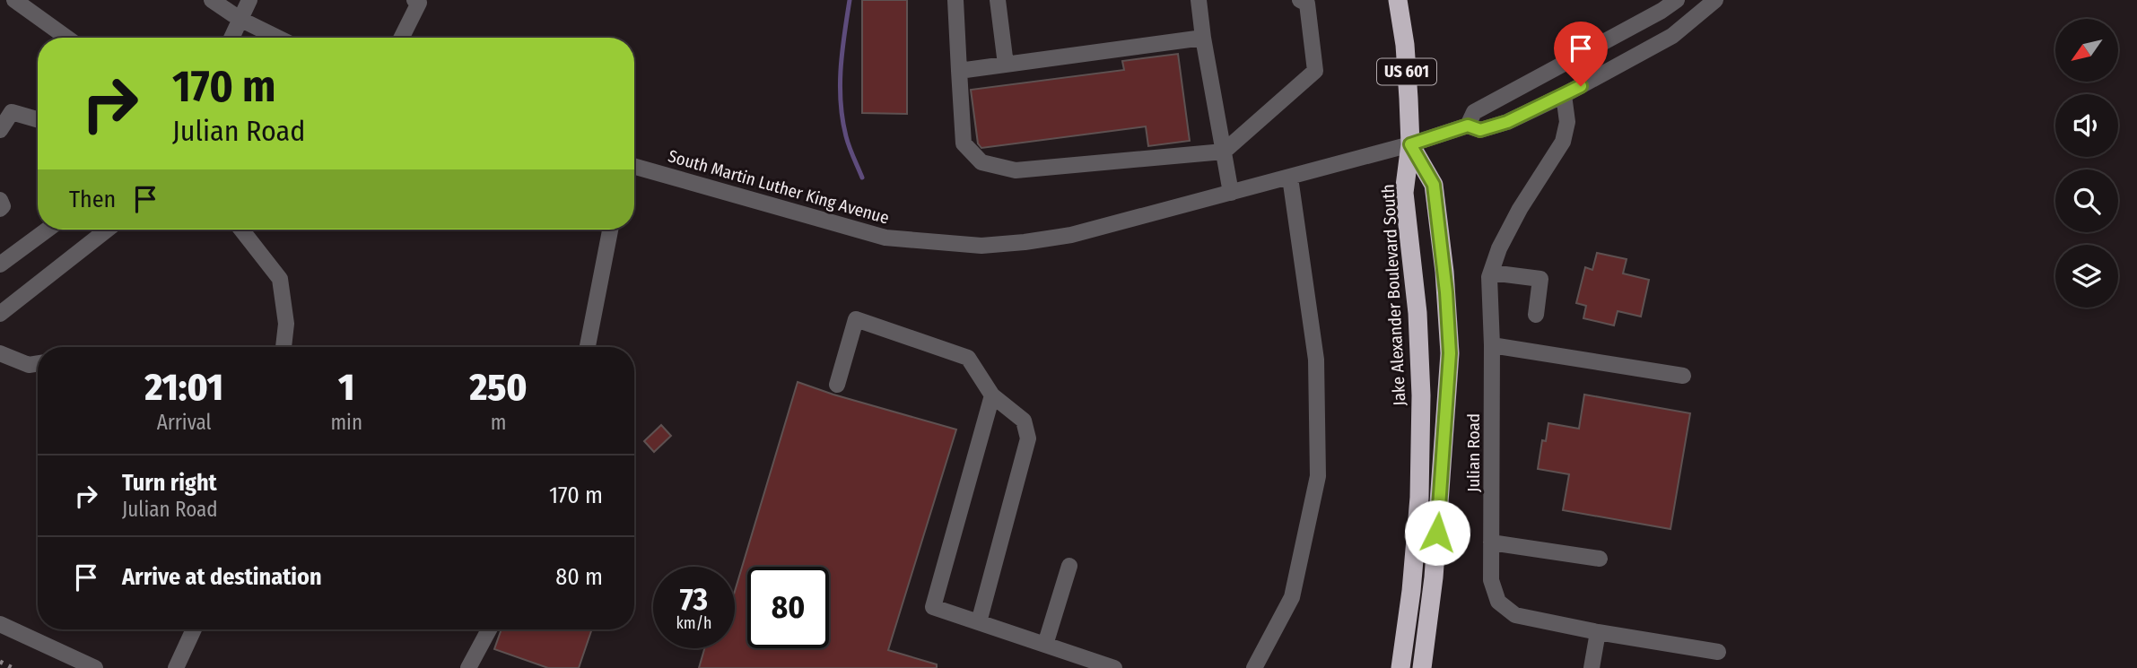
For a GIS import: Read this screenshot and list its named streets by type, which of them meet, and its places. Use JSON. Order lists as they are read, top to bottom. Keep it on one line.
{"streets":{"highway":["US 601","Jake Alexander Boulevard South"],"street":["South Martin Luther King Avenue","Julian Road"]},"north":"bottom left","page":{"turn":["170 m","Julian Road"],"then":"Then","eta":["21:01","Arrival","1","min","250","m"],"list":[{"name":"Turn right","note":"Julian Road","value":"170 m"},{"name":"Arrive at destination","value":"80 m"}],"speed":"73 km/h","limit":"80"}}
